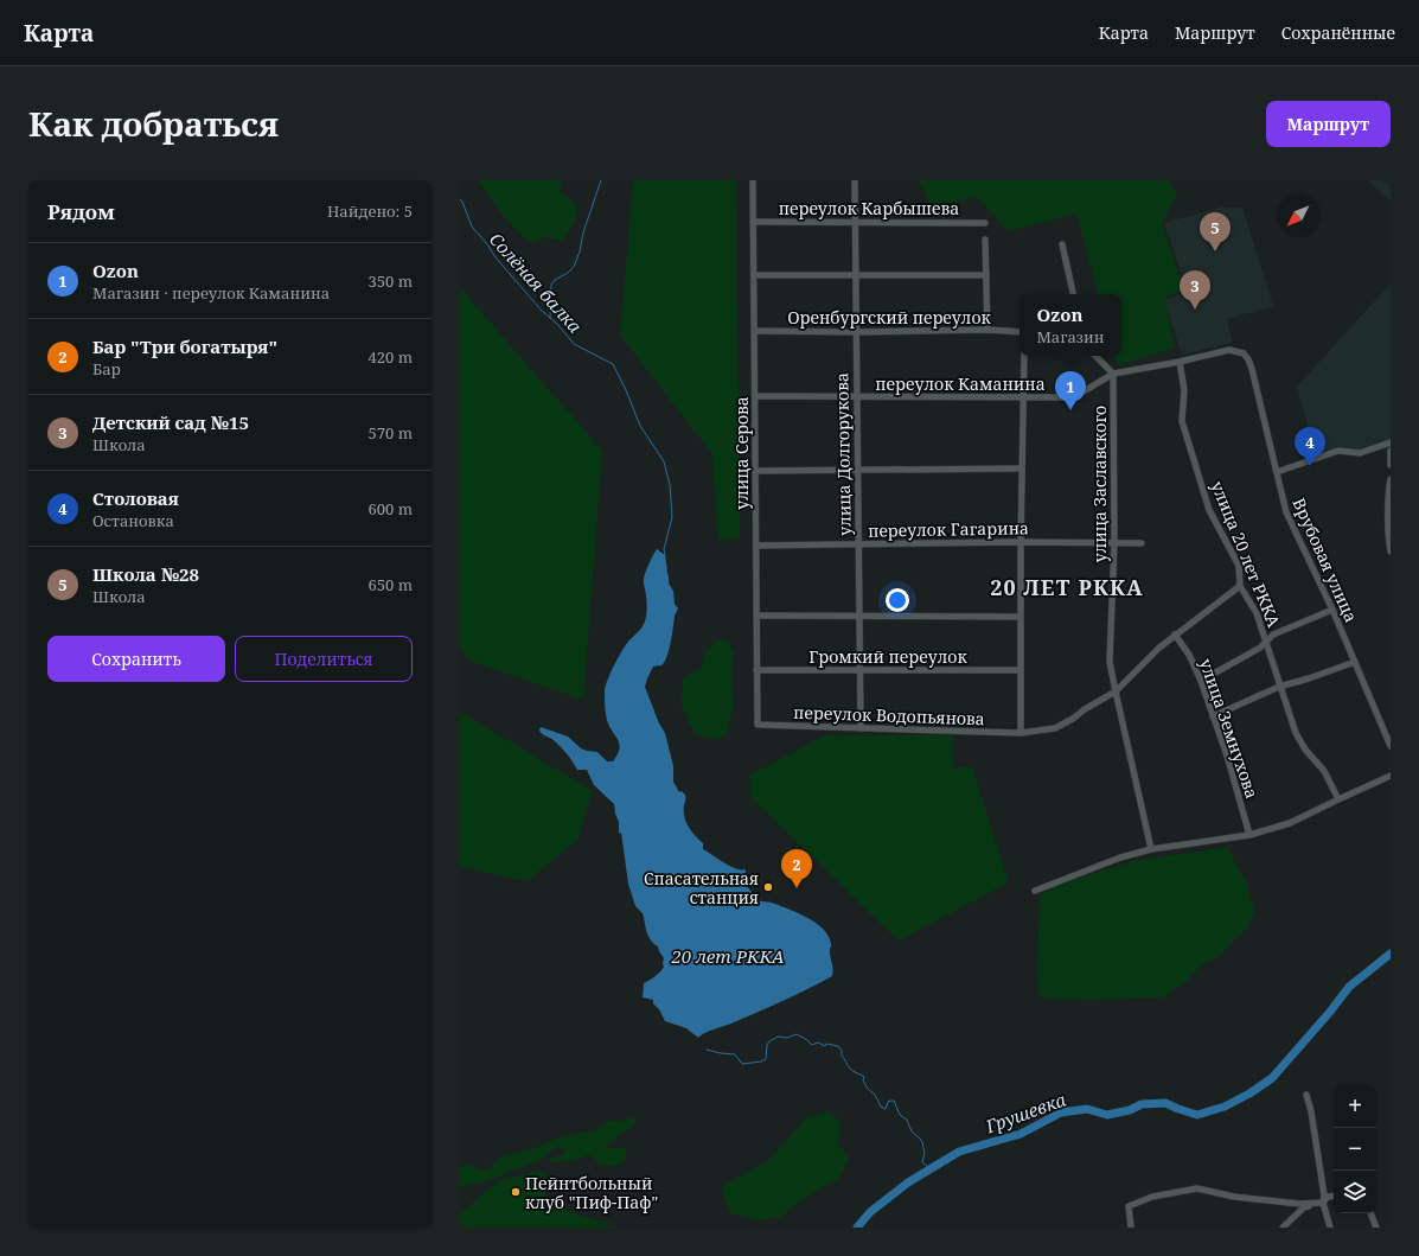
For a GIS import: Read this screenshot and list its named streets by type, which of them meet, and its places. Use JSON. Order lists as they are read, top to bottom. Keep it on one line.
{"streets":{"street":["переулок Карбышева","Оренбургский переулок","переулок Каманина","улица Серова","улица Долгорукова","улица Заславского","переулок Гагарина","улица 20 лет РККА","Врубовая улица","Громкий переулок","переулок Водопьянова","улица Земнухова"]},"crossings":[["переулок Карбышева","улица Серова"],["переулок Карбышева","улица Долгорукова"],["Оренбургский переулок","улица Серова"],["Оренбургский переулок","улица Долгорукова"],["переулок Каманина","улица Серова"],["переулок Каманина","улица Долгорукова"],["переулок Каманина","улица Заславского"],["переулок Каманина","улица 20 лет РККА"],["переулок Каманина","Врубовая улица"],["улица Серова","переулок Гагарина"],["улица Серова","Громкий переулок"],["улица Серова","переулок Водопьянова"],["улица Долгорукова","переулок Гагарина"],["улица Долгорукова","Громкий переулок"],["улица Долгорукова","переулок Водопьянова"],["улица Заславского","переулок Гагарина"],["улица Заславского","переулок Водопьянова"],["улица 20 лет РККА","переулок Водопьянова"],["переулок Водопьянова","улица Земнухова"]],"districts":["20 ЛЕТ РККА"],"water":["Солёная балка","20 лет РККА","Грушевка"],"places":["Спасательная станция","Пейнтбольный клуб \"Пиф-Паф\""],"north":"bottom left","page":{"header":"Карта","nav":["Карта","Маршрут","Сохранённые"],"title":"Как добраться","buttons":["Маршрут",["Сохранить","Поделиться"]],"heading":["Рядом","Найдено: 5"],"pins":["5","3","1","4","2"],"list":[{"mark":"1","name":"Ozon","note":"Магазин · переулок Каманина","value":"350 m"},{"mark":"2","name":"Бар \"Три богатыря\"","note":"Бар","value":"420 m"},{"mark":"3","name":"Детский сад №15","note":"Школа","value":"570 m"},{"mark":"4","name":"Столовая","note":"Остановка","value":"600 m"},{"mark":"5","name":"Школа №28","note":"Школа","value":"650 m"}],"popup":["Ozon","Магазин"],"map_buttons":["+","−"]}}
